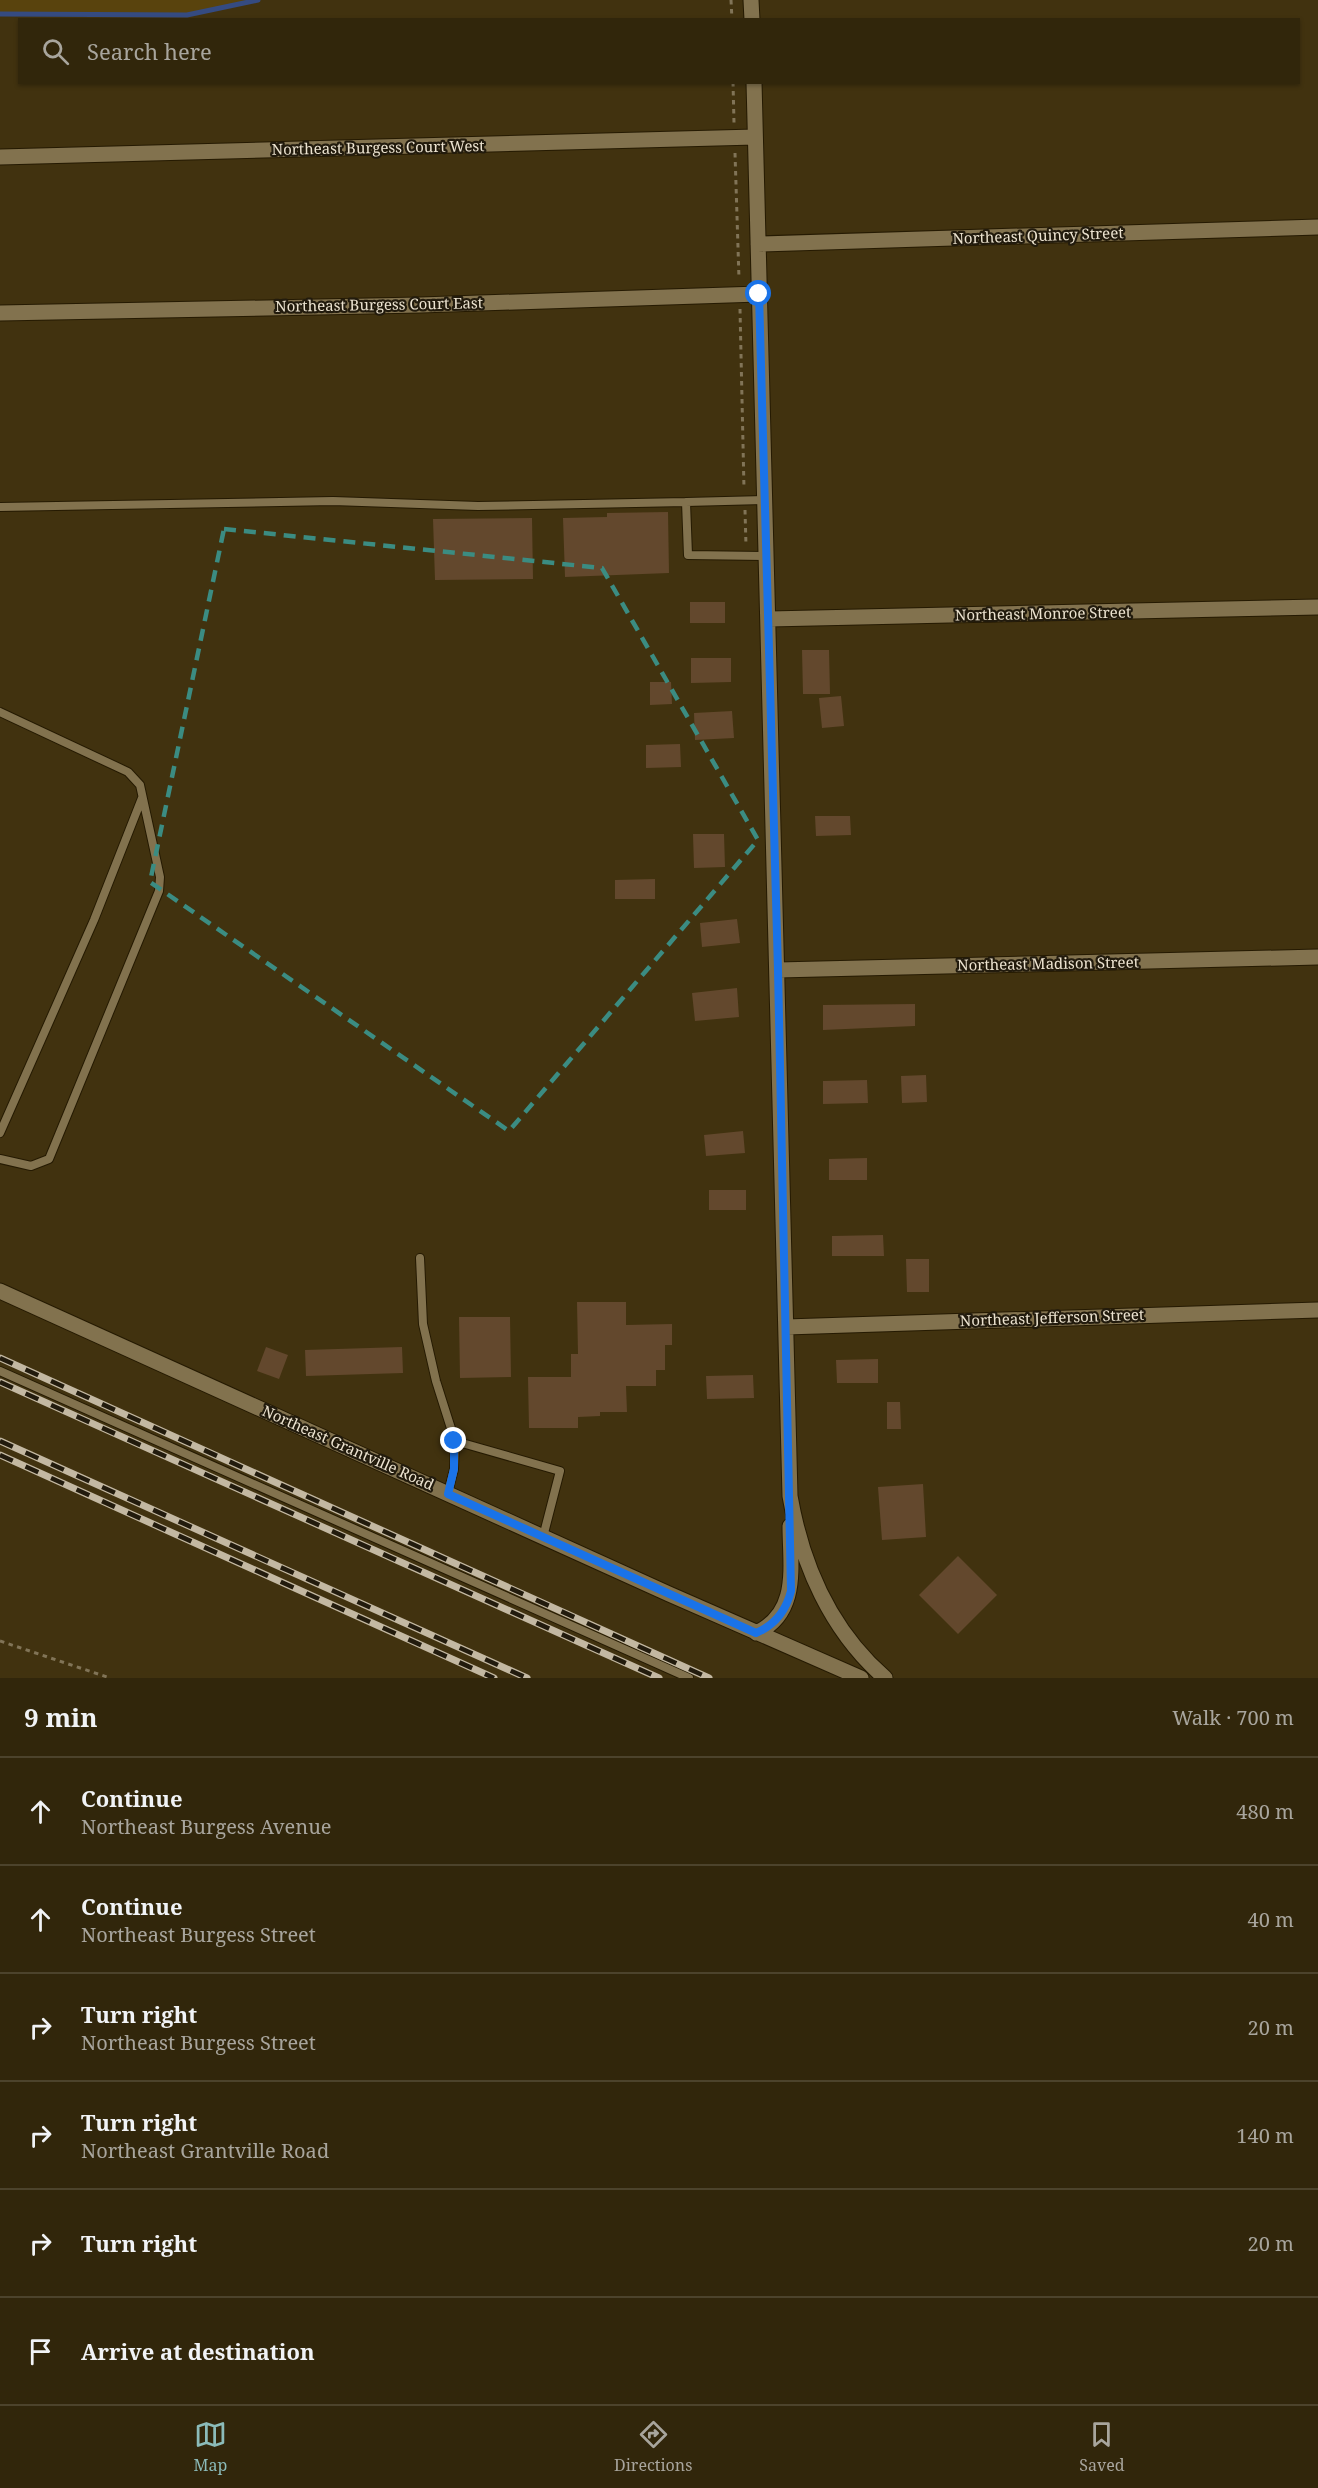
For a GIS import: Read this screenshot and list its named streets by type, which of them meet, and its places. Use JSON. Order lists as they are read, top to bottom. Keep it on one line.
{"streets":{"street":["Northeast Burgess Court West","Northeast Quincy Street","Northeast Burgess Court East","Northeast Monroe Street","Northeast Madison Street","Northeast Jefferson Street","Northeast Grantville Road"]},"page":{"search":"Search here","heading":["9 min","Walk · 700 m"],"list":[["Continue","Northeast Burgess Avenue","480 m"],["Continue","Northeast Burgess Street","40 m"],["Turn right","Northeast Burgess Street","20 m"],["Turn right","Northeast Grantville Road","140 m"],["Turn right","20 m"],"Arrive at destination"],"nav":["Map","Directions","Saved"]}}
